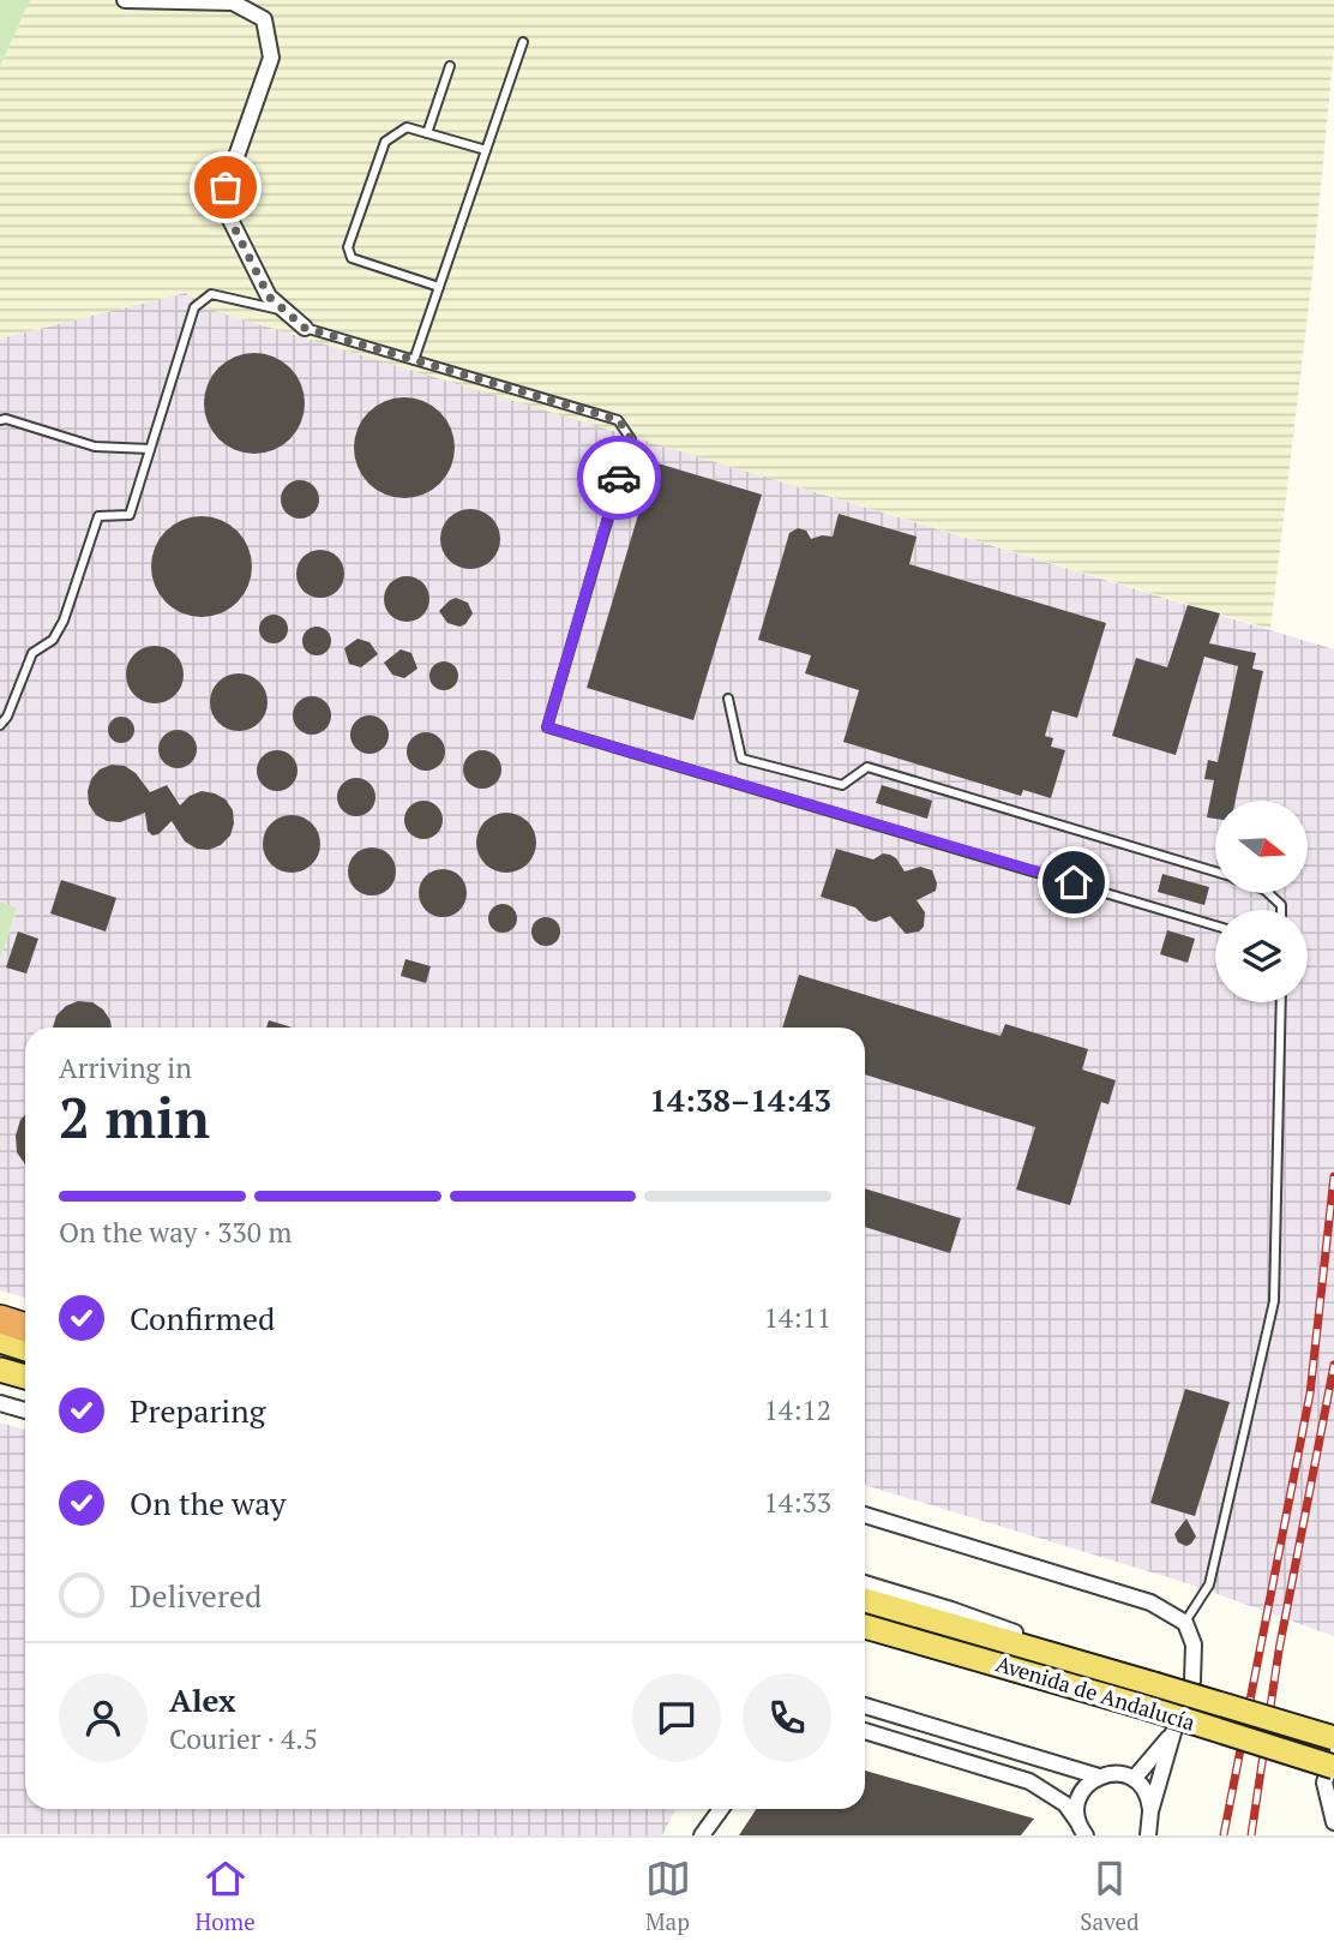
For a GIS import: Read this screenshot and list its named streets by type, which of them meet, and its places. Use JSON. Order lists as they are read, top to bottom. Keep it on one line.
{"streets":{"main road":["Avenida de Andalucía"]},"north":"right","page":{"heading":["2 min","Arriving in","14:38–14:43"],"panel":["Alex","Courier · 4.5"],"bar":"On the way · 330 m","list":[["Confirmed","14:11"],["Preparing","14:12"],["On the way","14:33"],"Delivered"],"tabs":["Home","Map","Saved"]}}
